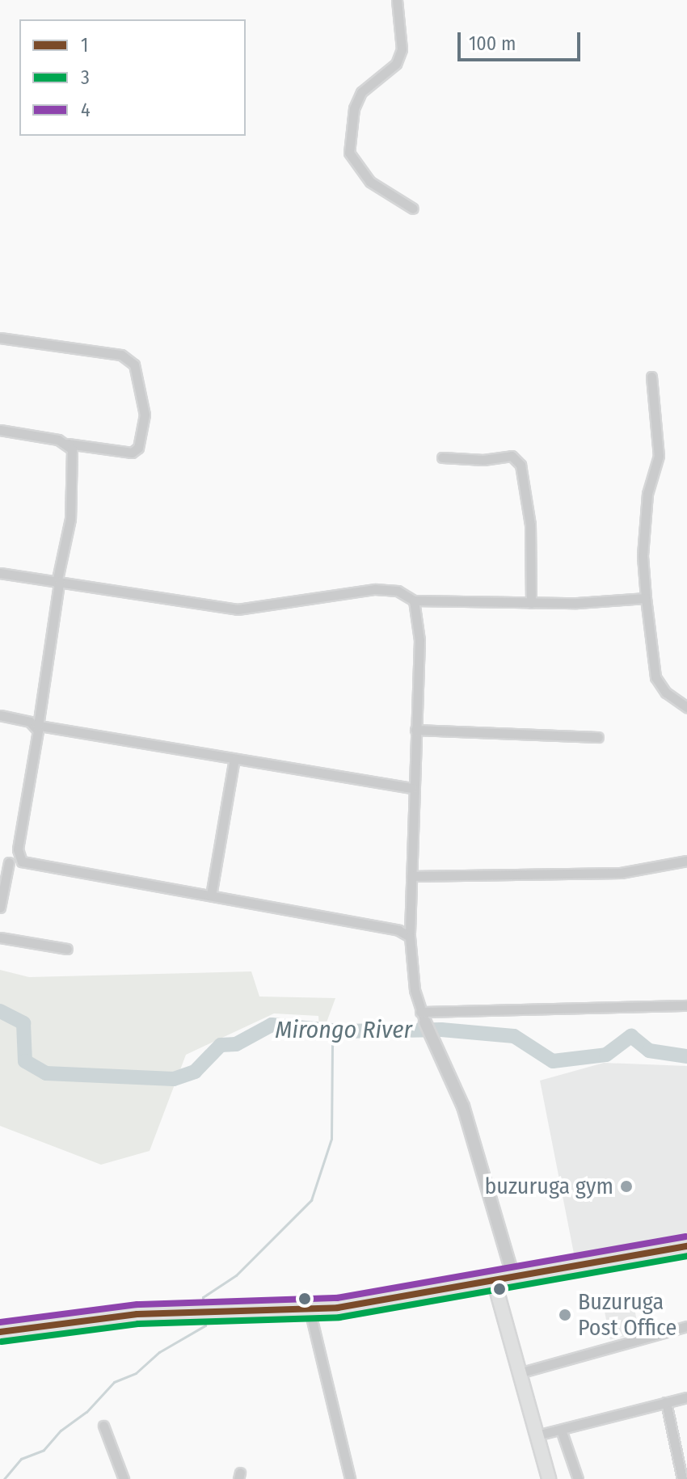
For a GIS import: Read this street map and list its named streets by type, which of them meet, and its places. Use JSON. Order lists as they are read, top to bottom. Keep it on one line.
{"water":["Mirongo River"],"places":["buzuruga gym","Buzuruga Post Office"],"lines":["transit line 4","transit line 1","transit line 3"],"legend":["1","3","4"],"scale_bar":"100 m"}
